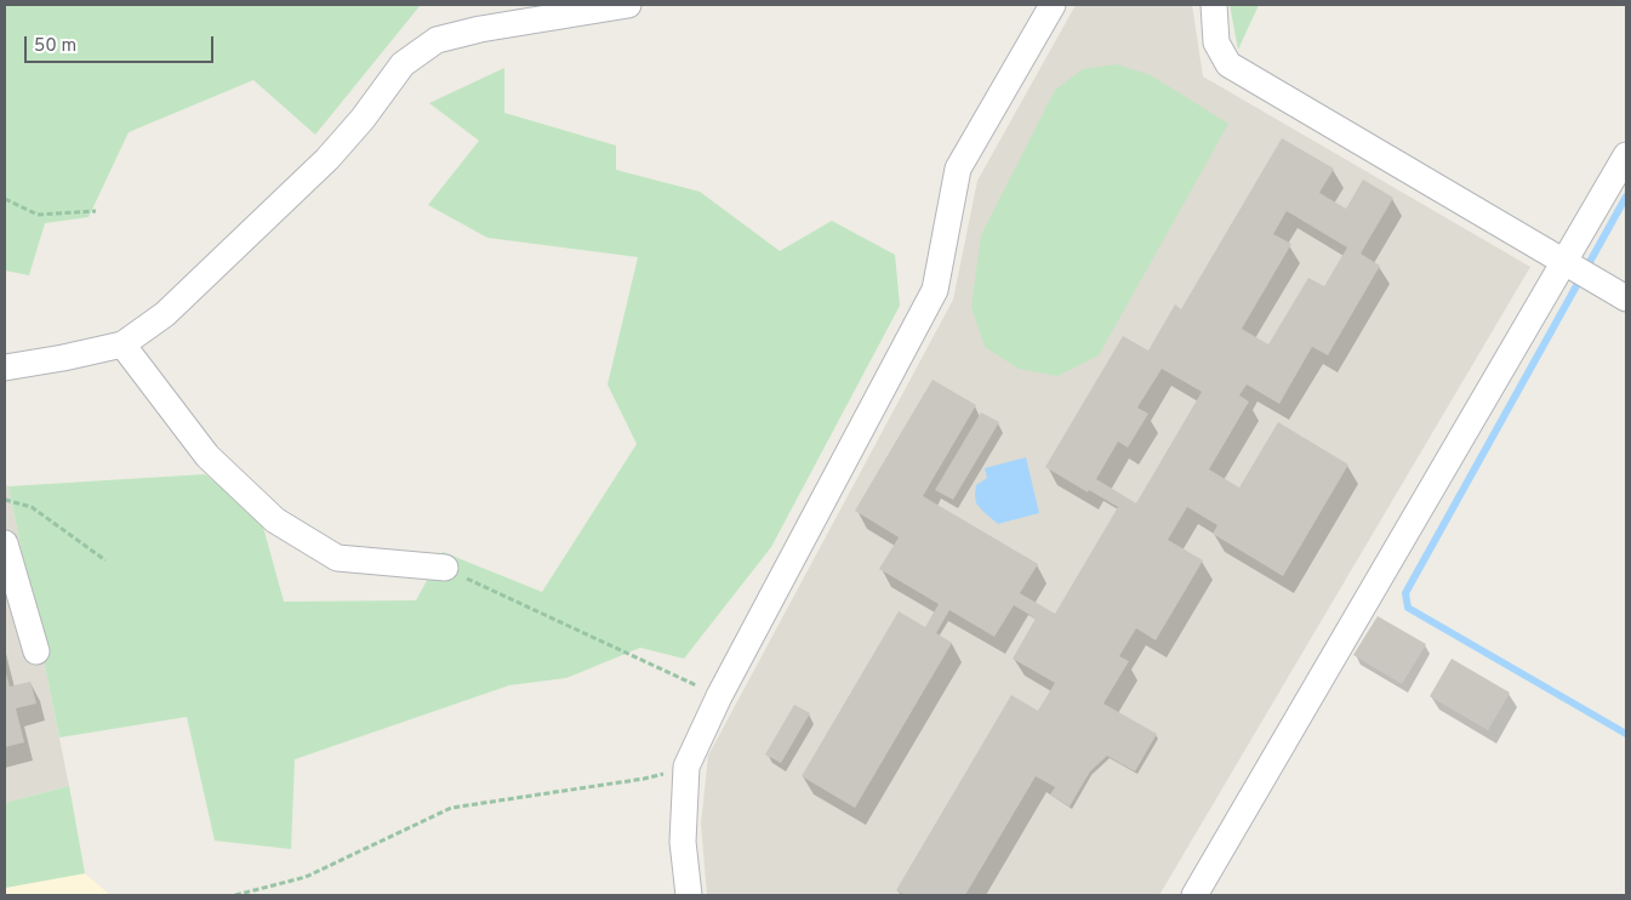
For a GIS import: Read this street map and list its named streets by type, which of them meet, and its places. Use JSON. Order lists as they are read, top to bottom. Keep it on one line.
{"scale_bar":"50 m"}
